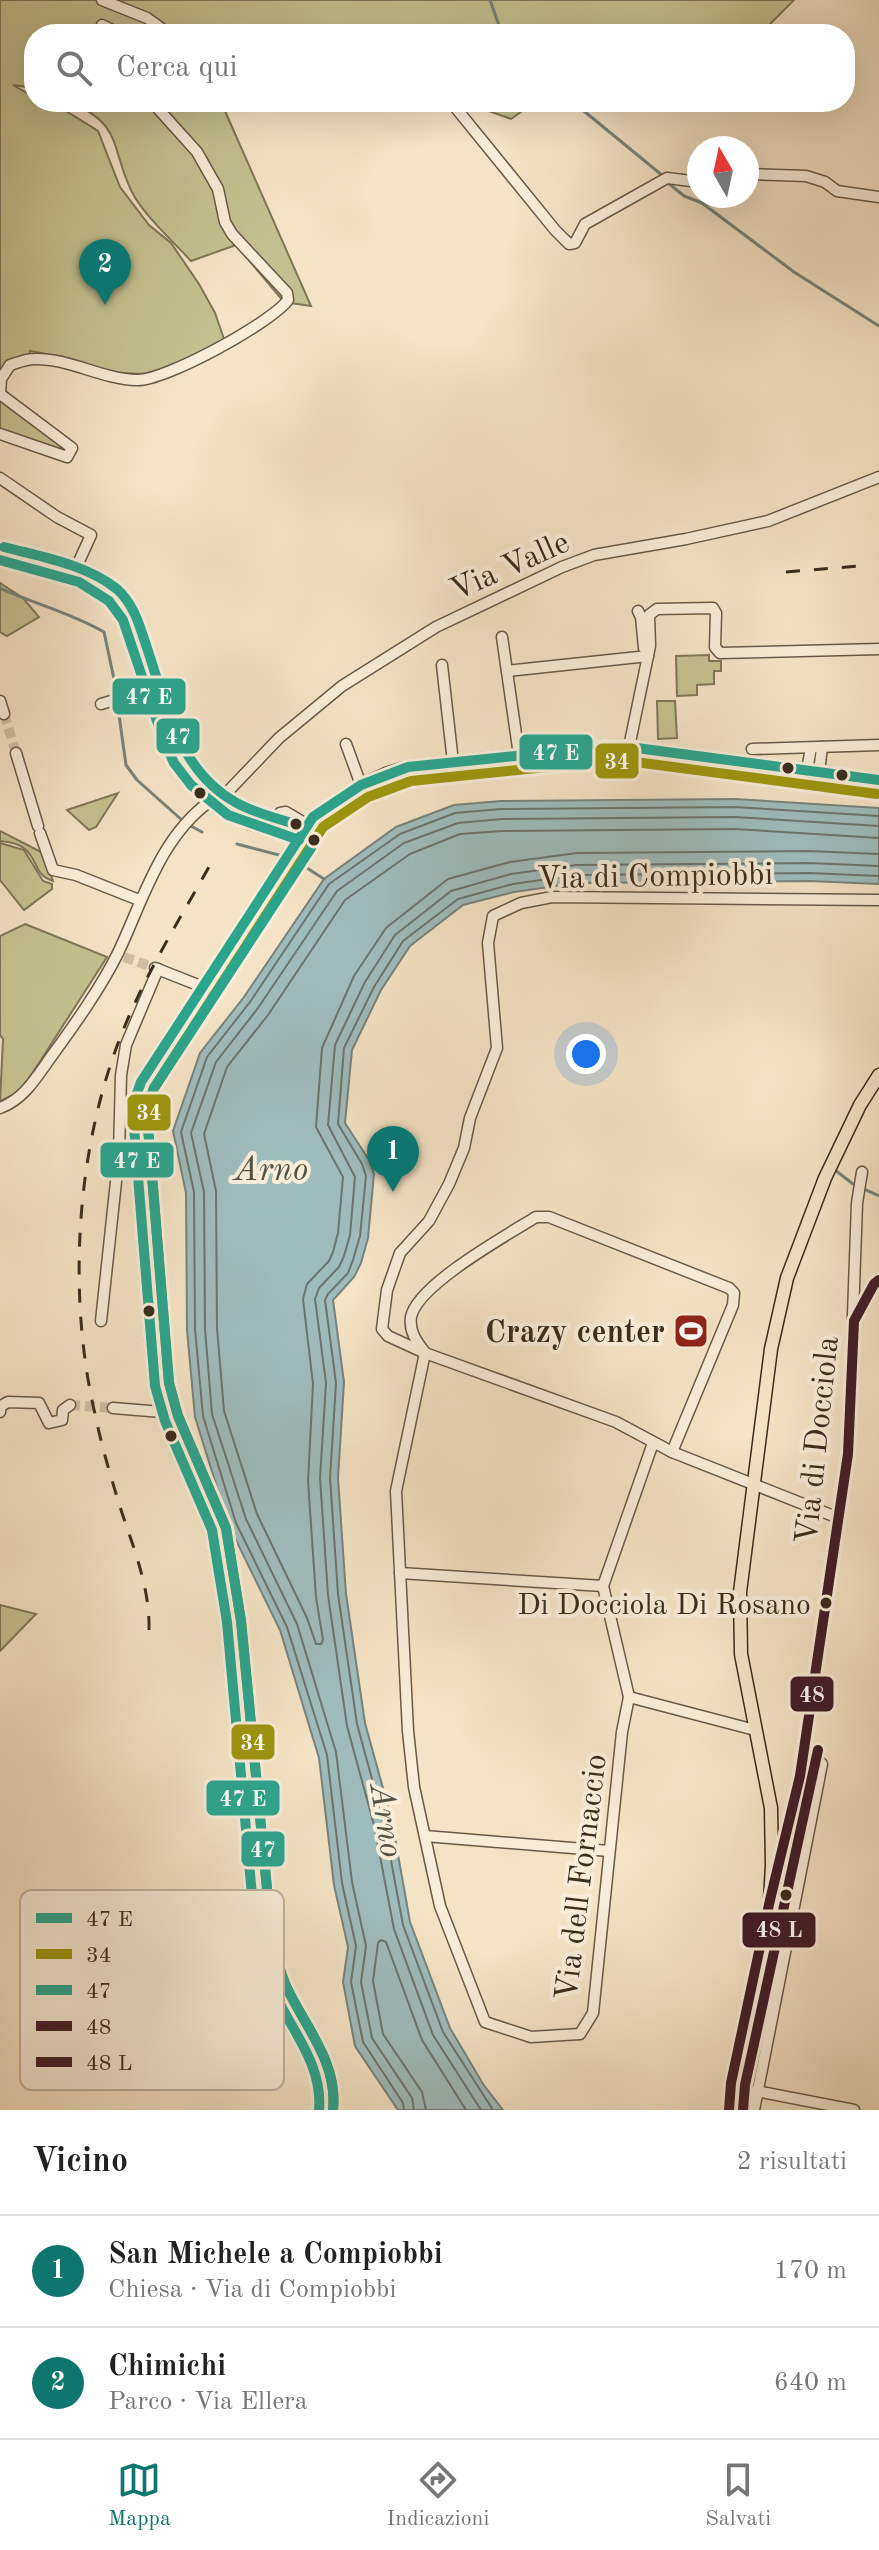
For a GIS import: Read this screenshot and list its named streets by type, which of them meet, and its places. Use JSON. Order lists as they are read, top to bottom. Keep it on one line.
{"streets":{"street":["Via Valle","Via di Compiobbi","Via di Docciola","Via dell Fornaccio"]},"crossings":[["Via di Compiobbi","Via di Docciola"],["Via di Compiobbi","Via dell Fornaccio"]],"water":["Arno"],"places":{"sports":["Crazy center"],"other":["Di Docciola Di Rosano"]},"lines":["transit line 47","transit line 34","transit line 48"],"legend":["47 E","34","47","48","48 L"],"north":"top","page":{"search":"Cerca qui","pins":["2","1"],"heading":["Vicino","2 risultati"],"list":[{"mark":"1","name":"San Michele a Compiobbi","note":"Chiesa · Via di Compiobbi","value":"170 m"},{"mark":"2","name":"Chimichi","note":"Parco · Via Ellera","value":"640 m"}],"nav":["Mappa","Indicazioni","Salvati"]}}
